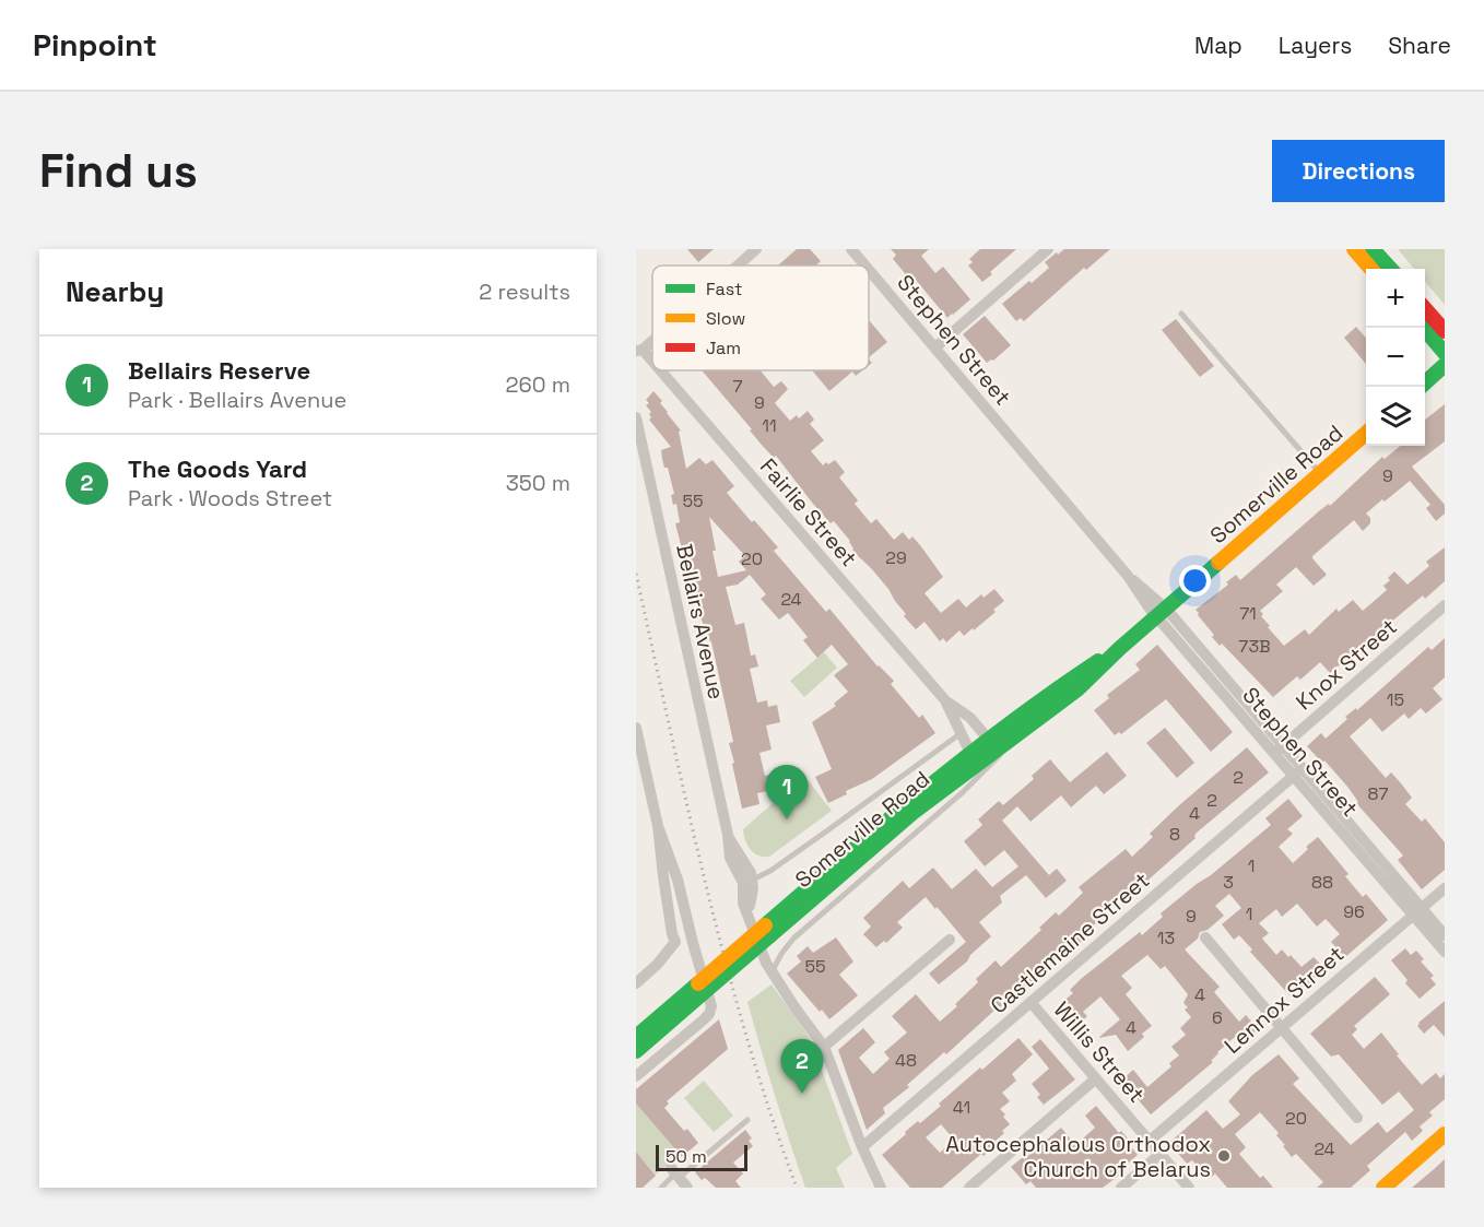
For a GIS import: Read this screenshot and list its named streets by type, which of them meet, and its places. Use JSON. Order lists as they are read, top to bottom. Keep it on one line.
{"streets":{"main road":["Somerville Road"],"street":["Stephen Street","Fairlie Street","Bellairs Avenue","Knox Street","Castlemaine Street","Lennox Street","Willis Street"]},"crossings":[["Stephen Street","Somerville Road"],["Stephen Street","Knox Street"],["Stephen Street","Castlemaine Street"],["Stephen Street","Lennox Street"],["Somerville Road","Fairlie Street"],["Somerville Road","Bellairs Avenue"],["Bellairs Avenue","Castlemaine Street"],["Castlemaine Street","Willis Street"],["Lennox Street","Willis Street"]],"places":["Autocephalous Orthodox Church of Belarus"],"house_numbers":["7","9","11","9","55","29","20","24","71","73B","15","2","87","2","4","8","1","3","88","96","1","9","13","55","4","6","4","48","41","20","24"],"legend":["Fast","Slow","Jam"],"scale_bar":"50 m","page":{"header":"Pinpoint","nav":["Map","Layers","Share"],"buttons":"Directions","title":"Find us","heading":["Nearby","2 results"],"map_buttons":["+","−"],"list":[{"mark":"1","name":"Bellairs Reserve","note":"Park · Bellairs Avenue","value":"260 m"},{"mark":"2","name":"The Goods Yard","note":"Park · Woods Street","value":"350 m"}],"pins":["1","2"],"scale":"50 m"}}
